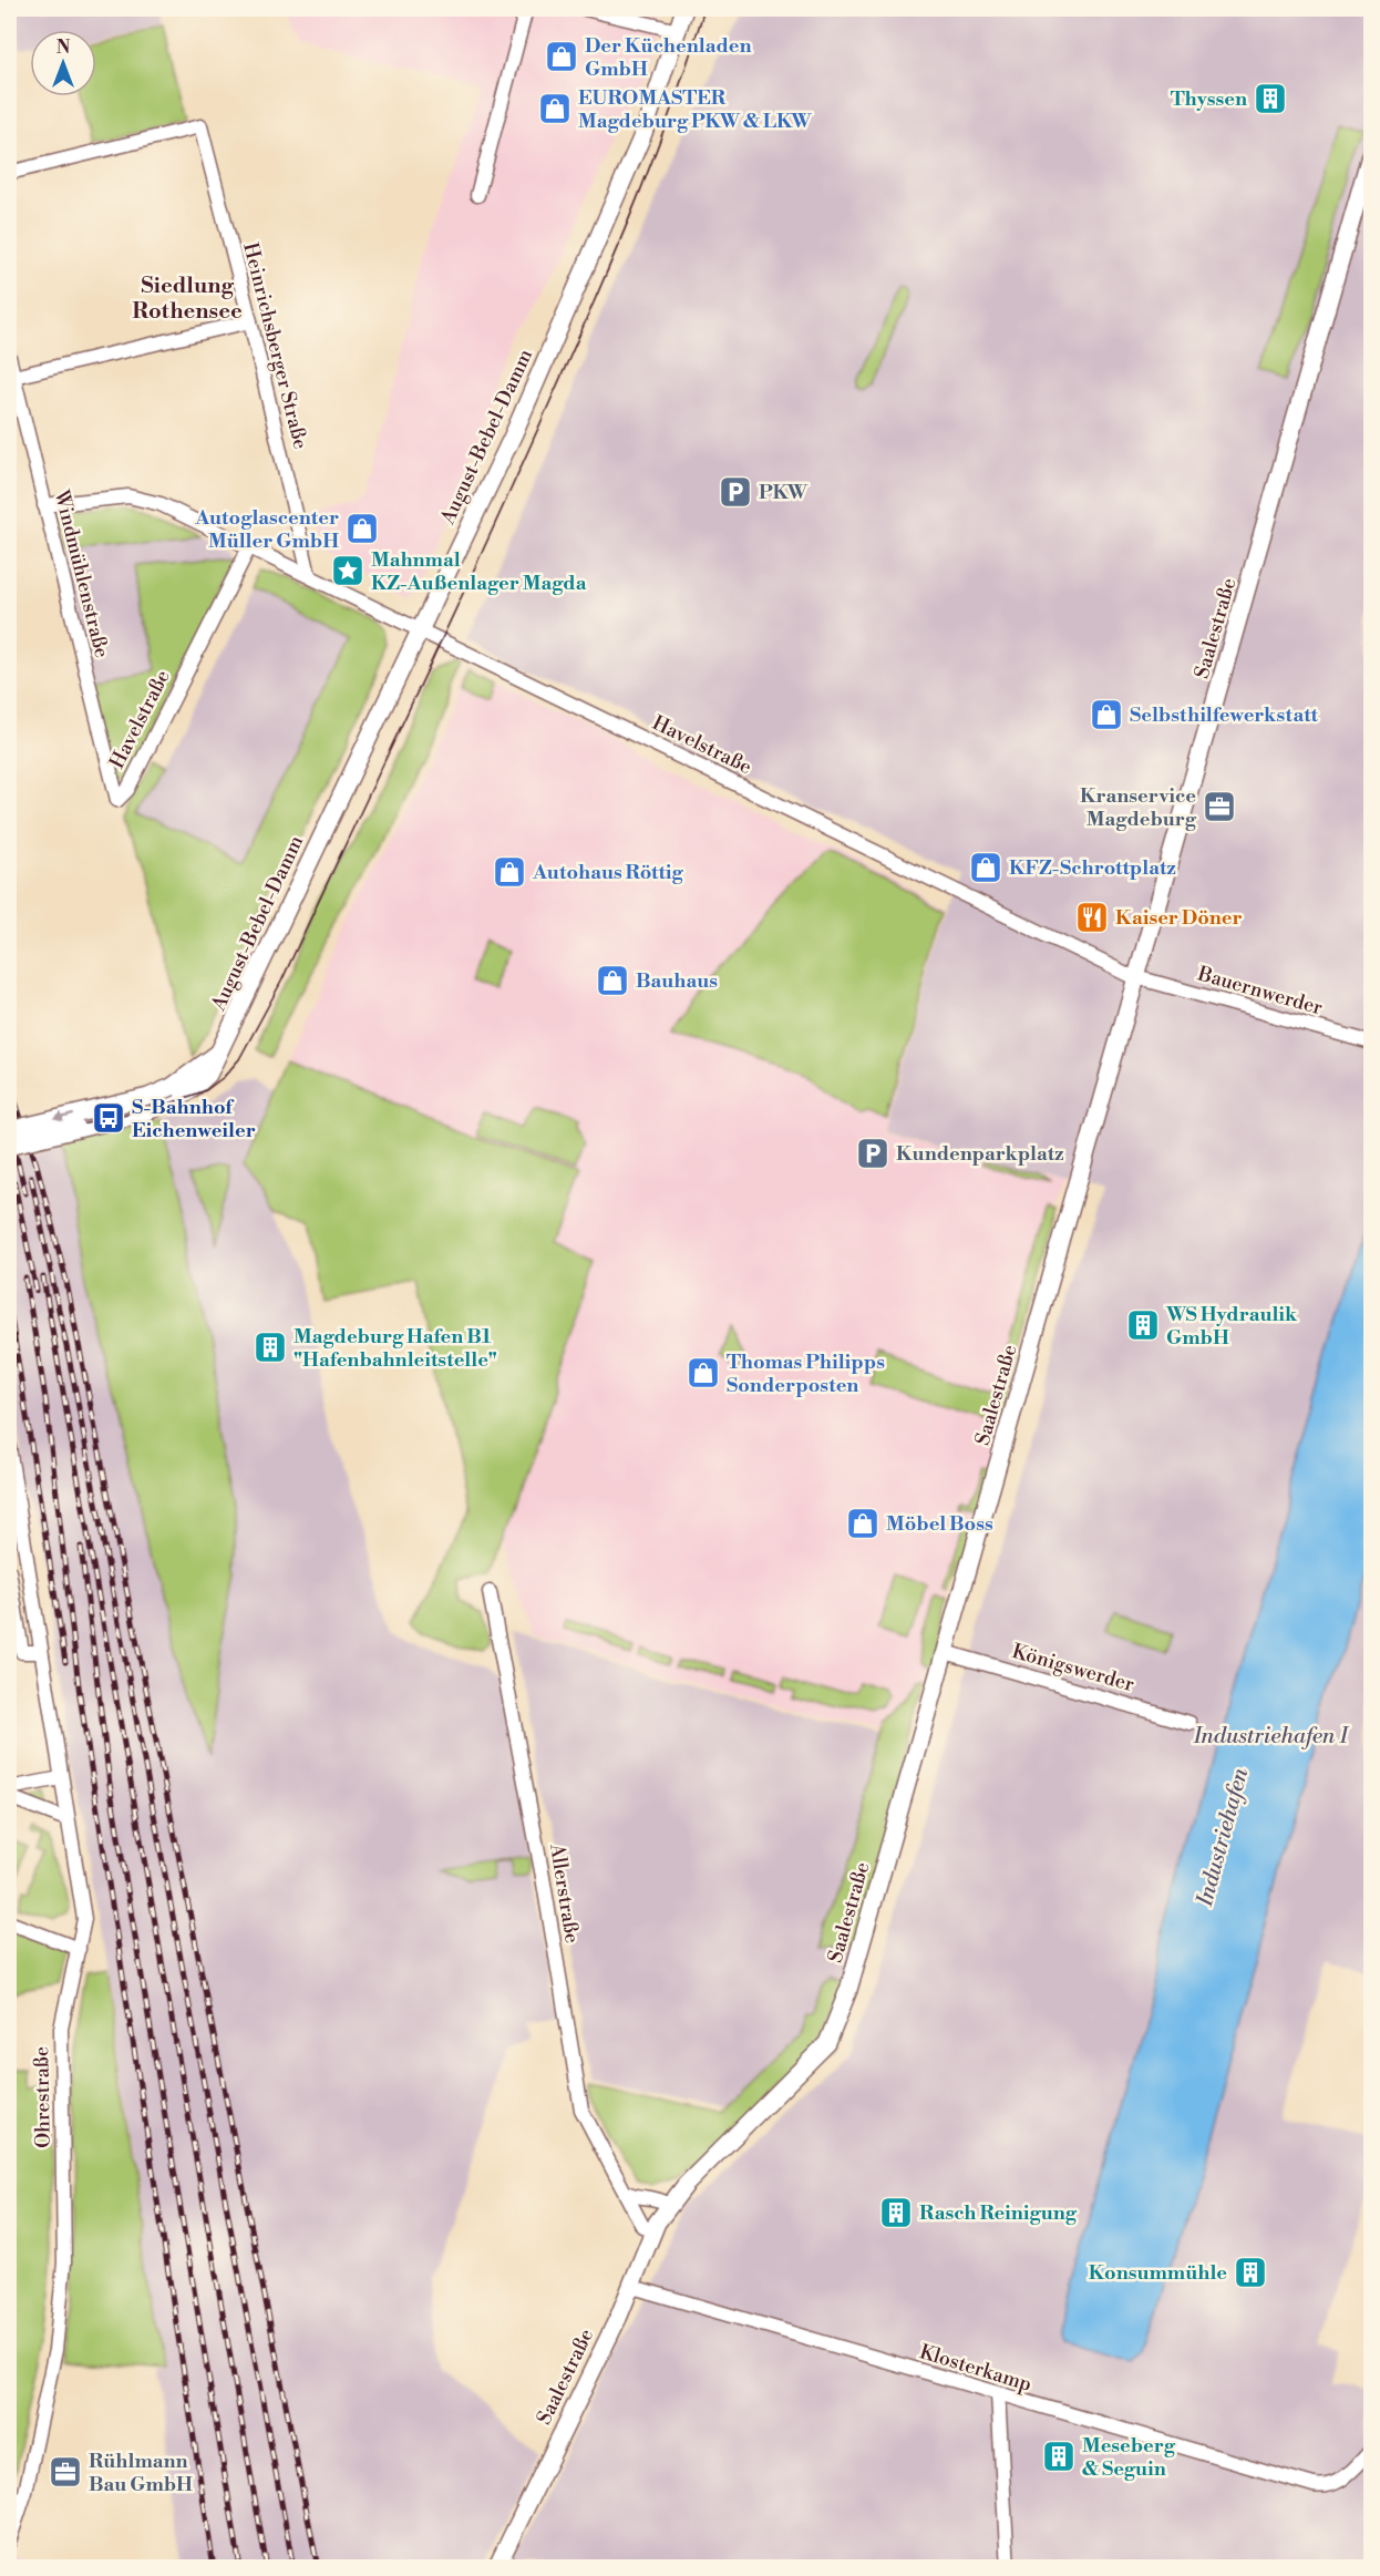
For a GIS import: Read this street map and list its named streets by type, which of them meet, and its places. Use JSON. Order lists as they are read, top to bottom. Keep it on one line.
{"streets":{"main road":["August-Bebel-Damm","Saalestraße"],"street":["Heinrichsberger Straße","Windmühlenstraße","Havelstraße","Bauernwerder","Königswerder","Allerstraße","Ohrestraße","Klosterkamp"]},"crossings":[["Heinrichsberger Straße","Havelstraße"],["August-Bebel-Damm","Havelstraße"],["Windmühlenstraße","Havelstraße"],["Saalestraße","Havelstraße"],["Saalestraße","Bauernwerder"],["Saalestraße","Königswerder"],["Saalestraße","Allerstraße"],["Saalestraße","Klosterkamp"],["Havelstraße","Bauernwerder"]],"districts":["Siedlung Rothensee"],"water":["Industriehafen I","Industriehafen"],"places":{"shop":["Der Küchenladen GmbH","EUROMASTER Magdeburg PKW & LKW","Autoglascenter Müller GmbH","Selbsthilfewerkstatt","KFZ-Schrottplatz","Autohaus Röttig","Bauhaus","Thomas Philipps Sonderposten","Möbel Boss"],"building":["Thyssen","WS Hydraulik GmbH","Magdeburg Hafen B1 \"Hafenbahnleitstelle\"","Rasch Reinigung","Konsummühle","Meseberg & Seguin"],"parking":["PKW","Kundenparkplatz"],"place":["Mahnmal KZ-Außenlager Magda"],"office":["Kranservice Magdeburg","Rühlmann Bau GmbH"],"restaurant":["Kaiser Döner"],"bus stop":["S-Bahnhof Eichenweiler"]},"north":"top"}
